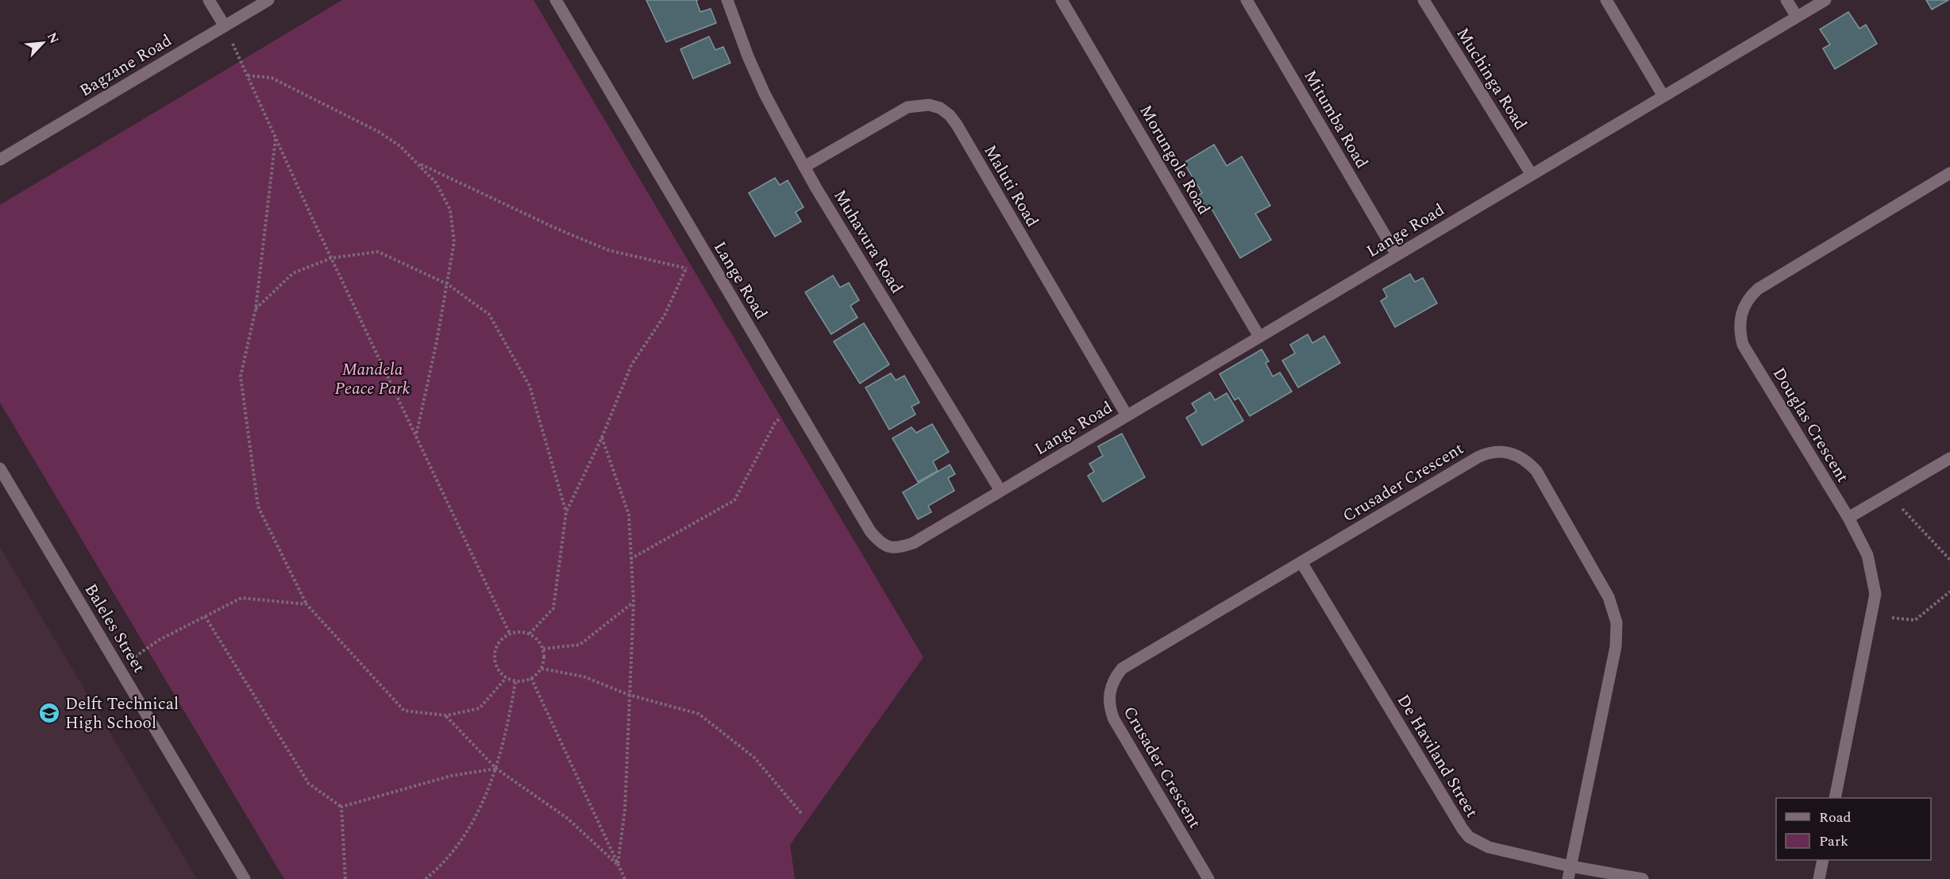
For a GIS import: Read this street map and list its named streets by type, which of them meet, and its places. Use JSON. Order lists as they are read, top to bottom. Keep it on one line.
{"streets":{"street":["Bagzane Road","Muchinga Road","Mitumba Road","Morungole Road","Maluti Road","Lange Road","Muhavura Road","Douglas Crescent","Crusader Crescent","Baleles Street","De Haviland Street"]},"crossings":[["Muchinga Road","Lange Road"],["Mitumba Road","Lange Road"],["Morungole Road","Lange Road"],["Maluti Road","Lange Road"],["Maluti Road","Muhavura Road"],["Lange Road","Muhavura Road"],["Crusader Crescent","De Haviland Street"]],"parks":["Mandela Peace Park"],"places":{"school or university":["Delft Technical High School"]},"legend":["Road","Park"],"north":"top right"}
